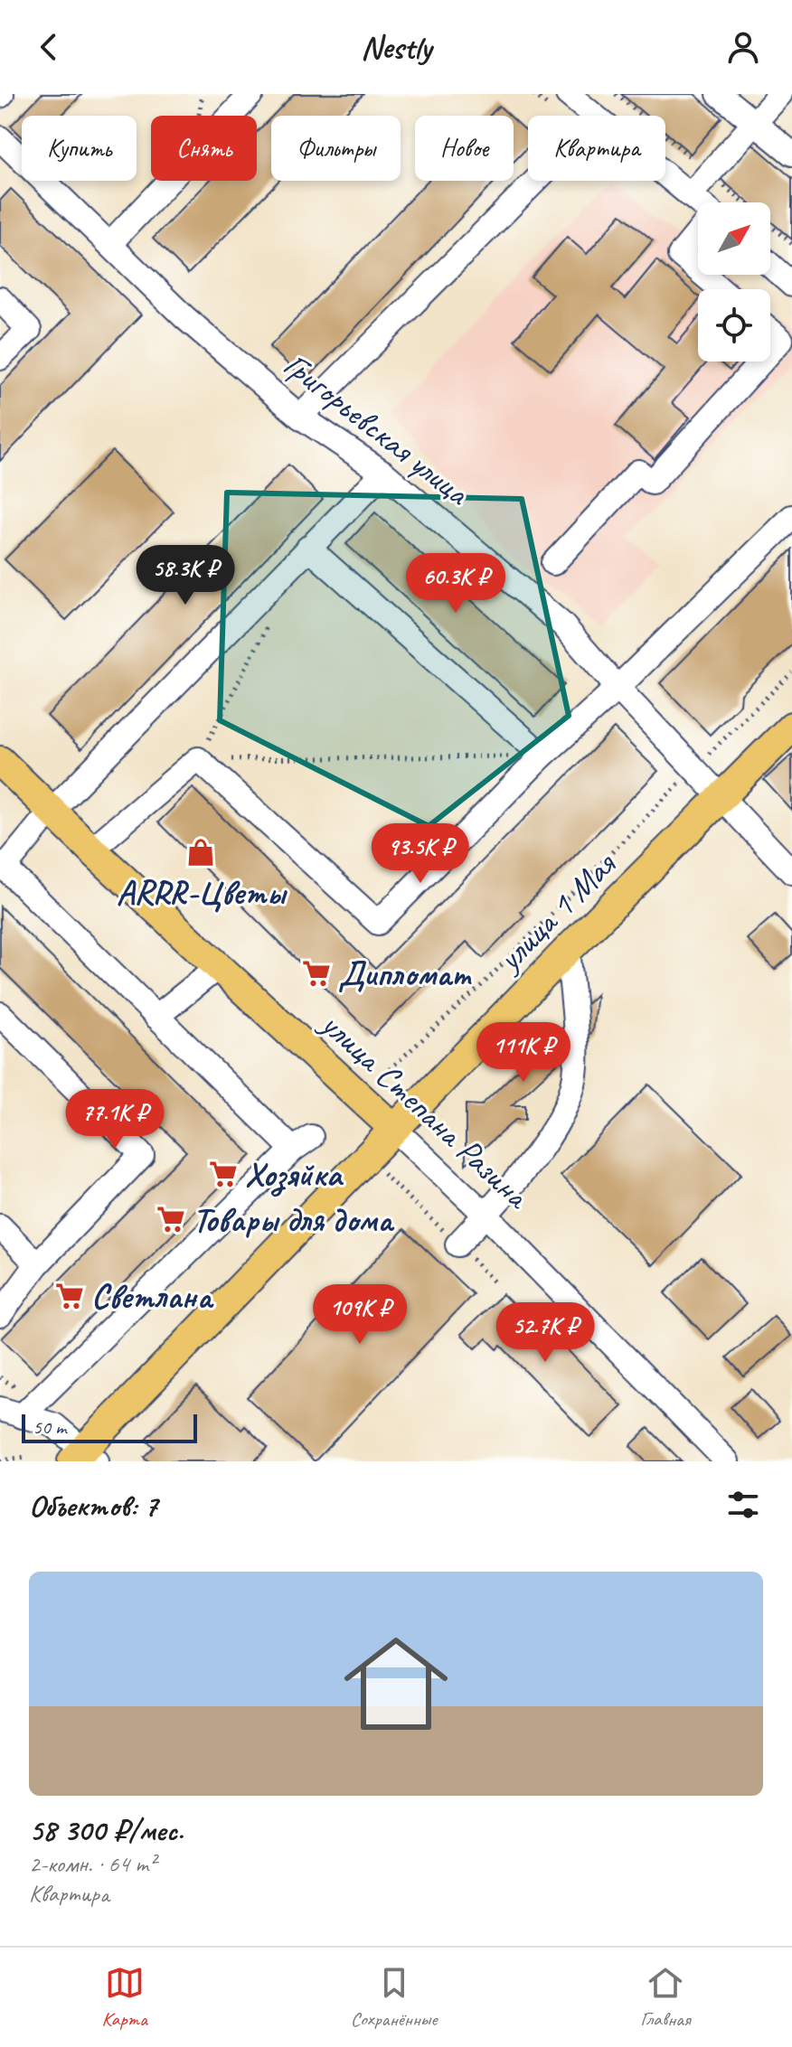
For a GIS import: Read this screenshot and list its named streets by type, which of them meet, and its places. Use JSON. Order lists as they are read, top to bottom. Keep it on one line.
{"streets":{"main road":["улица 1 Мая","улица Степана Разина"],"street":["Григорьевская улица"]},"crossings":[["Григорьевская улица","улица 1 Мая"],["улица 1 Мая","улица Степана Разина"]],"places":{"shop":["ARRR-Цветы"],"supermarket":["Дипломат","Хозяйка","Товары для дома","Светлана"]},"scale_bar":"50 m","north":"top right","page":{"header":"Nestly","chip":["Купить","Снять","Фильтры","Новое","Квартира"],"price":["58.3K ₽","60.3K ₽","93.5K ₽","111K ₽","77.1K ₽","109K ₽","52.7K ₽"],"scale":"50 m","heading":"Объектов: 7","list":[{"name":"58 300 ₽/мес.","note":"2-комн. · 64 m² · Квартира"}],"tabs":["Карта","Сохранённые","Главная"]}}
